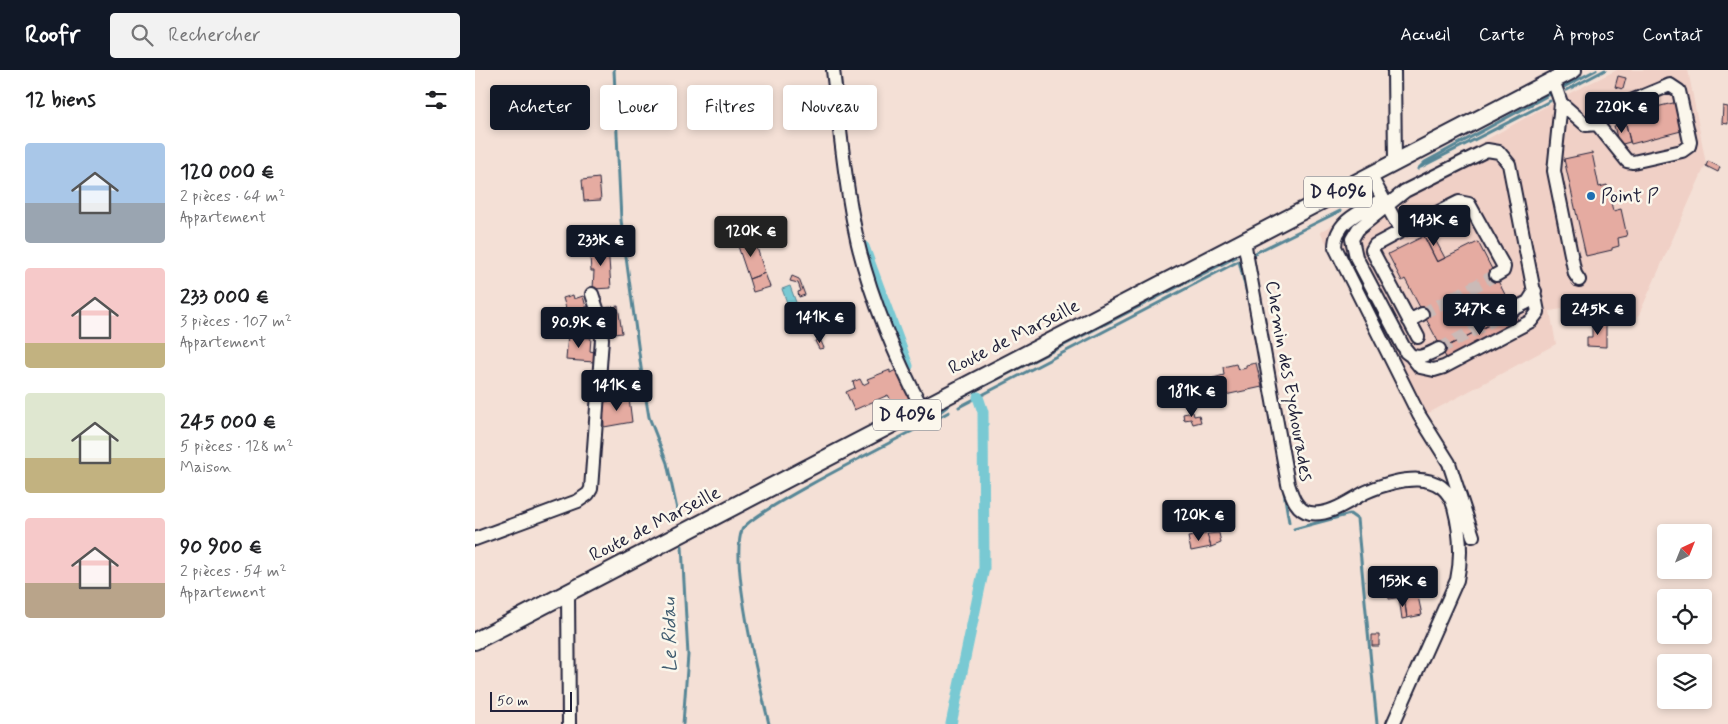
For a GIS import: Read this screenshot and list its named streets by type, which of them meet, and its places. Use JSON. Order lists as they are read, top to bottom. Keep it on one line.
{"streets":{"main road":["D 4096","Route de Marseille"],"street":["Chemin des Eychourades"]},"crossings":[["Route de Marseille","Chemin des Eychourades"]],"water":["Le Ridau"],"places":["Point P"],"scale_bar":"50 m","north":"top right","page":{"header":"Roofr","search":"Rechercher","nav":["Accueil","Carte","À propos","Contact"],"heading":"12 biens","chip":["Acheter","Louer","Filtres","Nouveau"],"price":["220K €","143K €","120K €","233K €","347K €","245K €","141K €","90.9K €","141K €","181K €","120K €","153K €"],"list":[{"name":"120 000 €","note":"2 pièces · 64 m² · Appartement"},{"name":"233 000 €","note":"3 pièces · 107 m² · Appartement"},{"name":"245 000 €","note":"5 pièces · 128 m² · Maison"},{"name":"90 900 €","note":"2 pièces · 54 m² · Appartement"}],"scale":"50 m"}}
